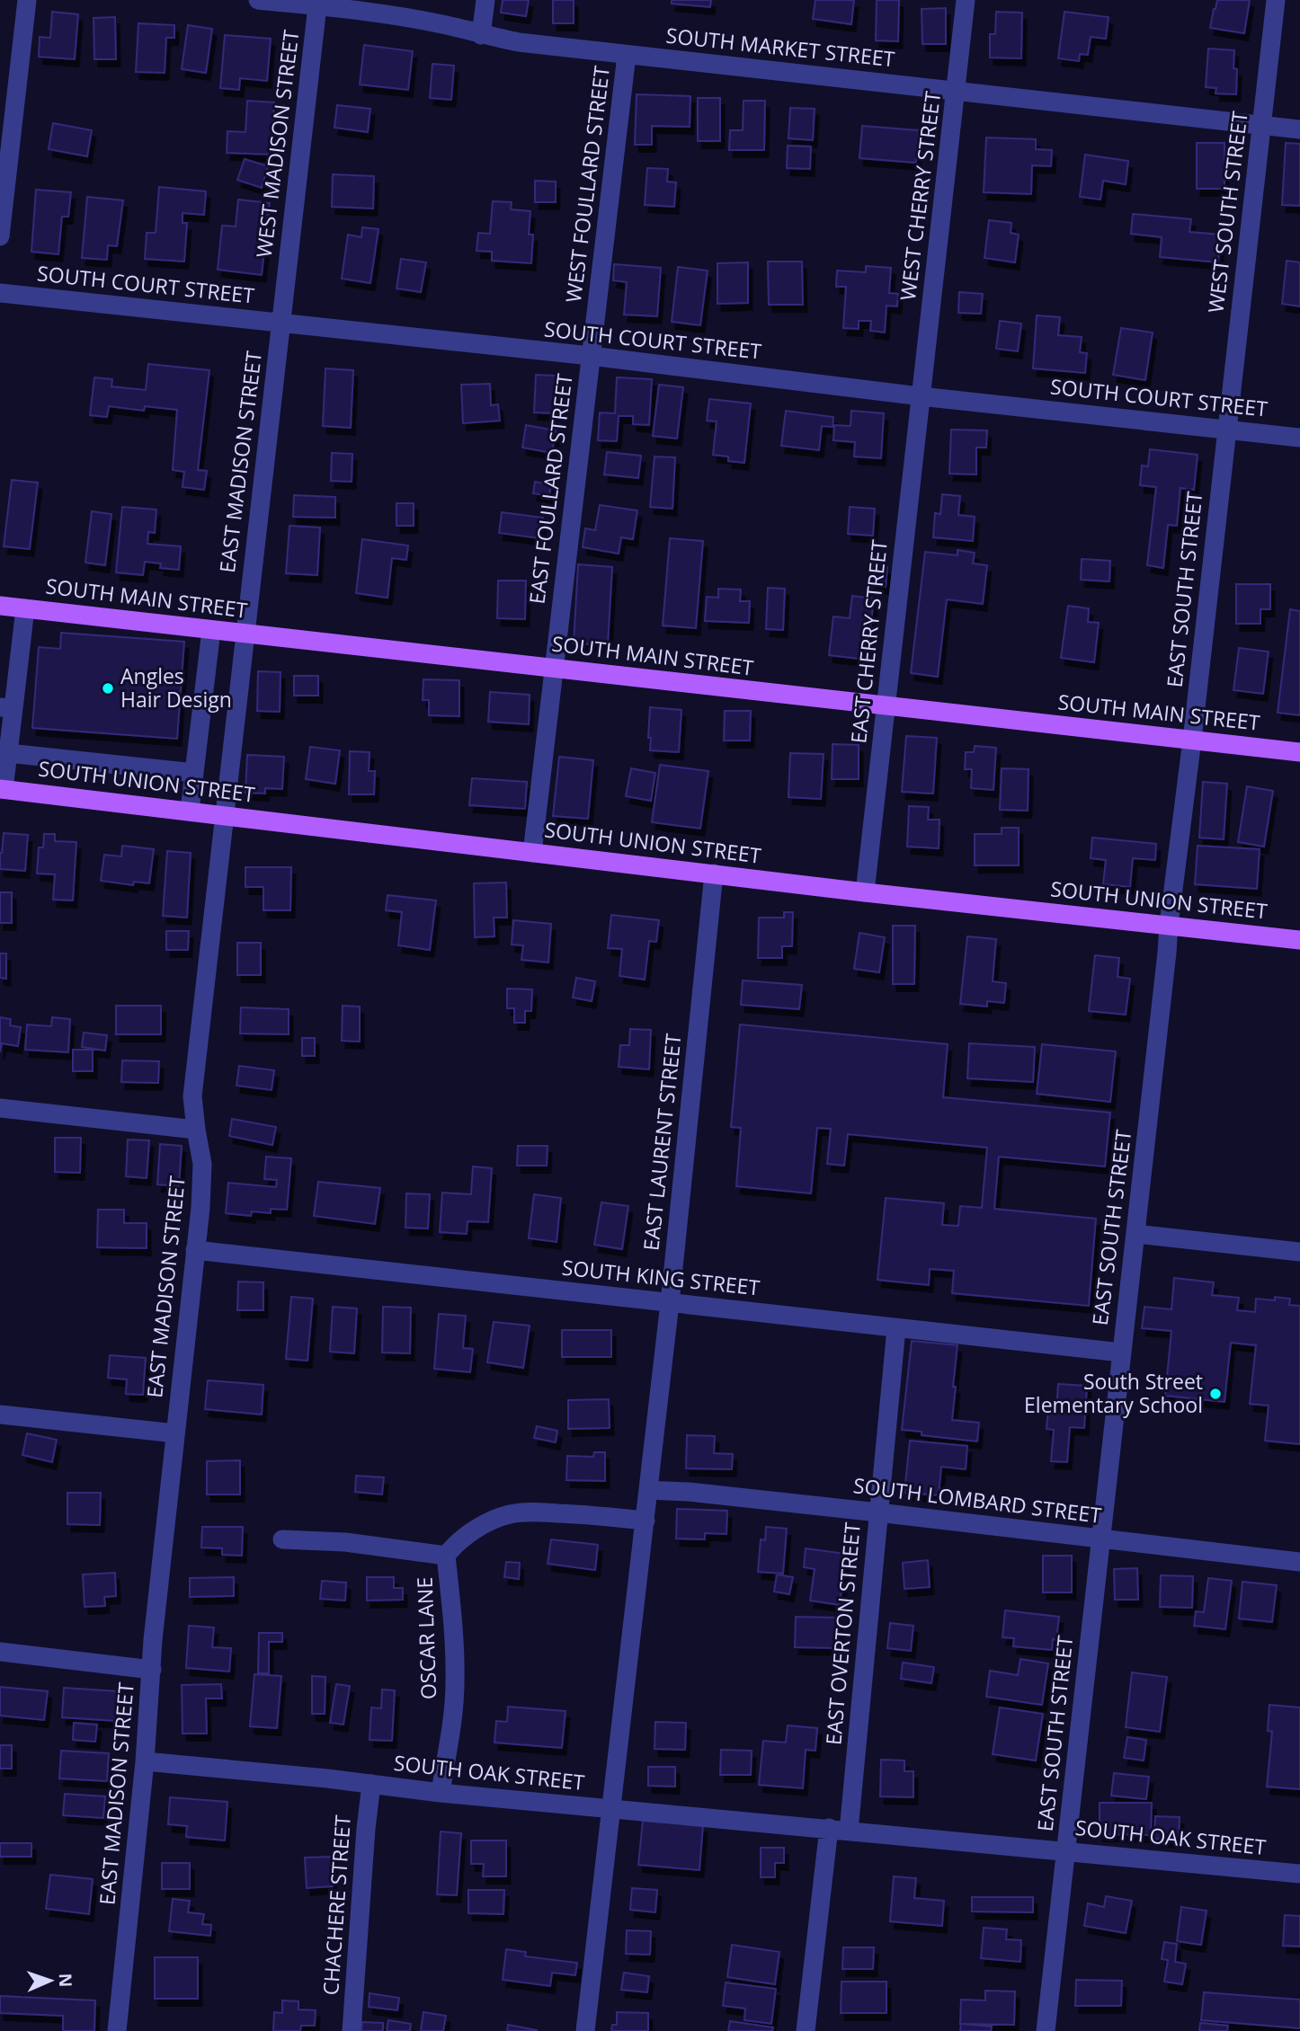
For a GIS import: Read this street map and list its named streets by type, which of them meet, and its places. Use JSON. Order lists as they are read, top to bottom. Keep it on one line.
{"streets":{"main road":["SOUTH MAIN STREET","SOUTH UNION STREET"],"street":["SOUTH MARKET STREET","WEST MADISON STREET","WEST FOULLARD STREET","WEST CHERRY STREET","WEST SOUTH STREET","SOUTH COURT STREET","EAST MADISON STREET","EAST FOULLARD STREET","EAST SOUTH STREET","EAST CHERRY STREET","EAST LAURENT STREET","SOUTH KING STREET","SOUTH LOMBARD STREET","EAST OVERTON STREET","OSCAR LANE","SOUTH OAK STREET","CHACHERE STREET"]},"crossings":[["SOUTH MARKET STREET","WEST MADISON STREET"],["SOUTH MARKET STREET","WEST FOULLARD STREET"],["SOUTH MARKET STREET","WEST CHERRY STREET"],["SOUTH MARKET STREET","WEST SOUTH STREET"],["WEST MADISON STREET","SOUTH COURT STREET"],["WEST MADISON STREET","EAST MADISON STREET"],["WEST FOULLARD STREET","SOUTH COURT STREET"],["WEST FOULLARD STREET","EAST FOULLARD STREET"],["WEST CHERRY STREET","SOUTH COURT STREET"],["WEST CHERRY STREET","EAST CHERRY STREET"],["WEST SOUTH STREET","SOUTH COURT STREET"],["WEST SOUTH STREET","EAST SOUTH STREET"],["SOUTH COURT STREET","EAST MADISON STREET"],["SOUTH COURT STREET","EAST FOULLARD STREET"],["SOUTH COURT STREET","EAST SOUTH STREET"],["SOUTH COURT STREET","EAST CHERRY STREET"],["EAST MADISON STREET","SOUTH MAIN STREET"],["EAST MADISON STREET","SOUTH UNION STREET"],["EAST MADISON STREET","SOUTH KING STREET"],["EAST MADISON STREET","SOUTH OAK STREET"],["EAST FOULLARD STREET","SOUTH MAIN STREET"],["EAST FOULLARD STREET","SOUTH UNION STREET"],["EAST SOUTH STREET","SOUTH MAIN STREET"],["EAST SOUTH STREET","SOUTH UNION STREET"],["EAST SOUTH STREET","SOUTH KING STREET"],["EAST SOUTH STREET","SOUTH LOMBARD STREET"],["EAST SOUTH STREET","SOUTH OAK STREET"],["SOUTH MAIN STREET","EAST CHERRY STREET"],["EAST CHERRY STREET","SOUTH UNION STREET"],["SOUTH UNION STREET","EAST LAURENT STREET"],["EAST LAURENT STREET","SOUTH KING STREET"],["EAST LAURENT STREET","SOUTH LOMBARD STREET"],["SOUTH KING STREET","EAST OVERTON STREET"],["SOUTH LOMBARD STREET","EAST OVERTON STREET"],["EAST OVERTON STREET","SOUTH OAK STREET"],["OSCAR LANE","SOUTH OAK STREET"],["SOUTH OAK STREET","CHACHERE STREET"]],"places":["Angles Hair Design","South Street Elementary School"],"north":"right"}
